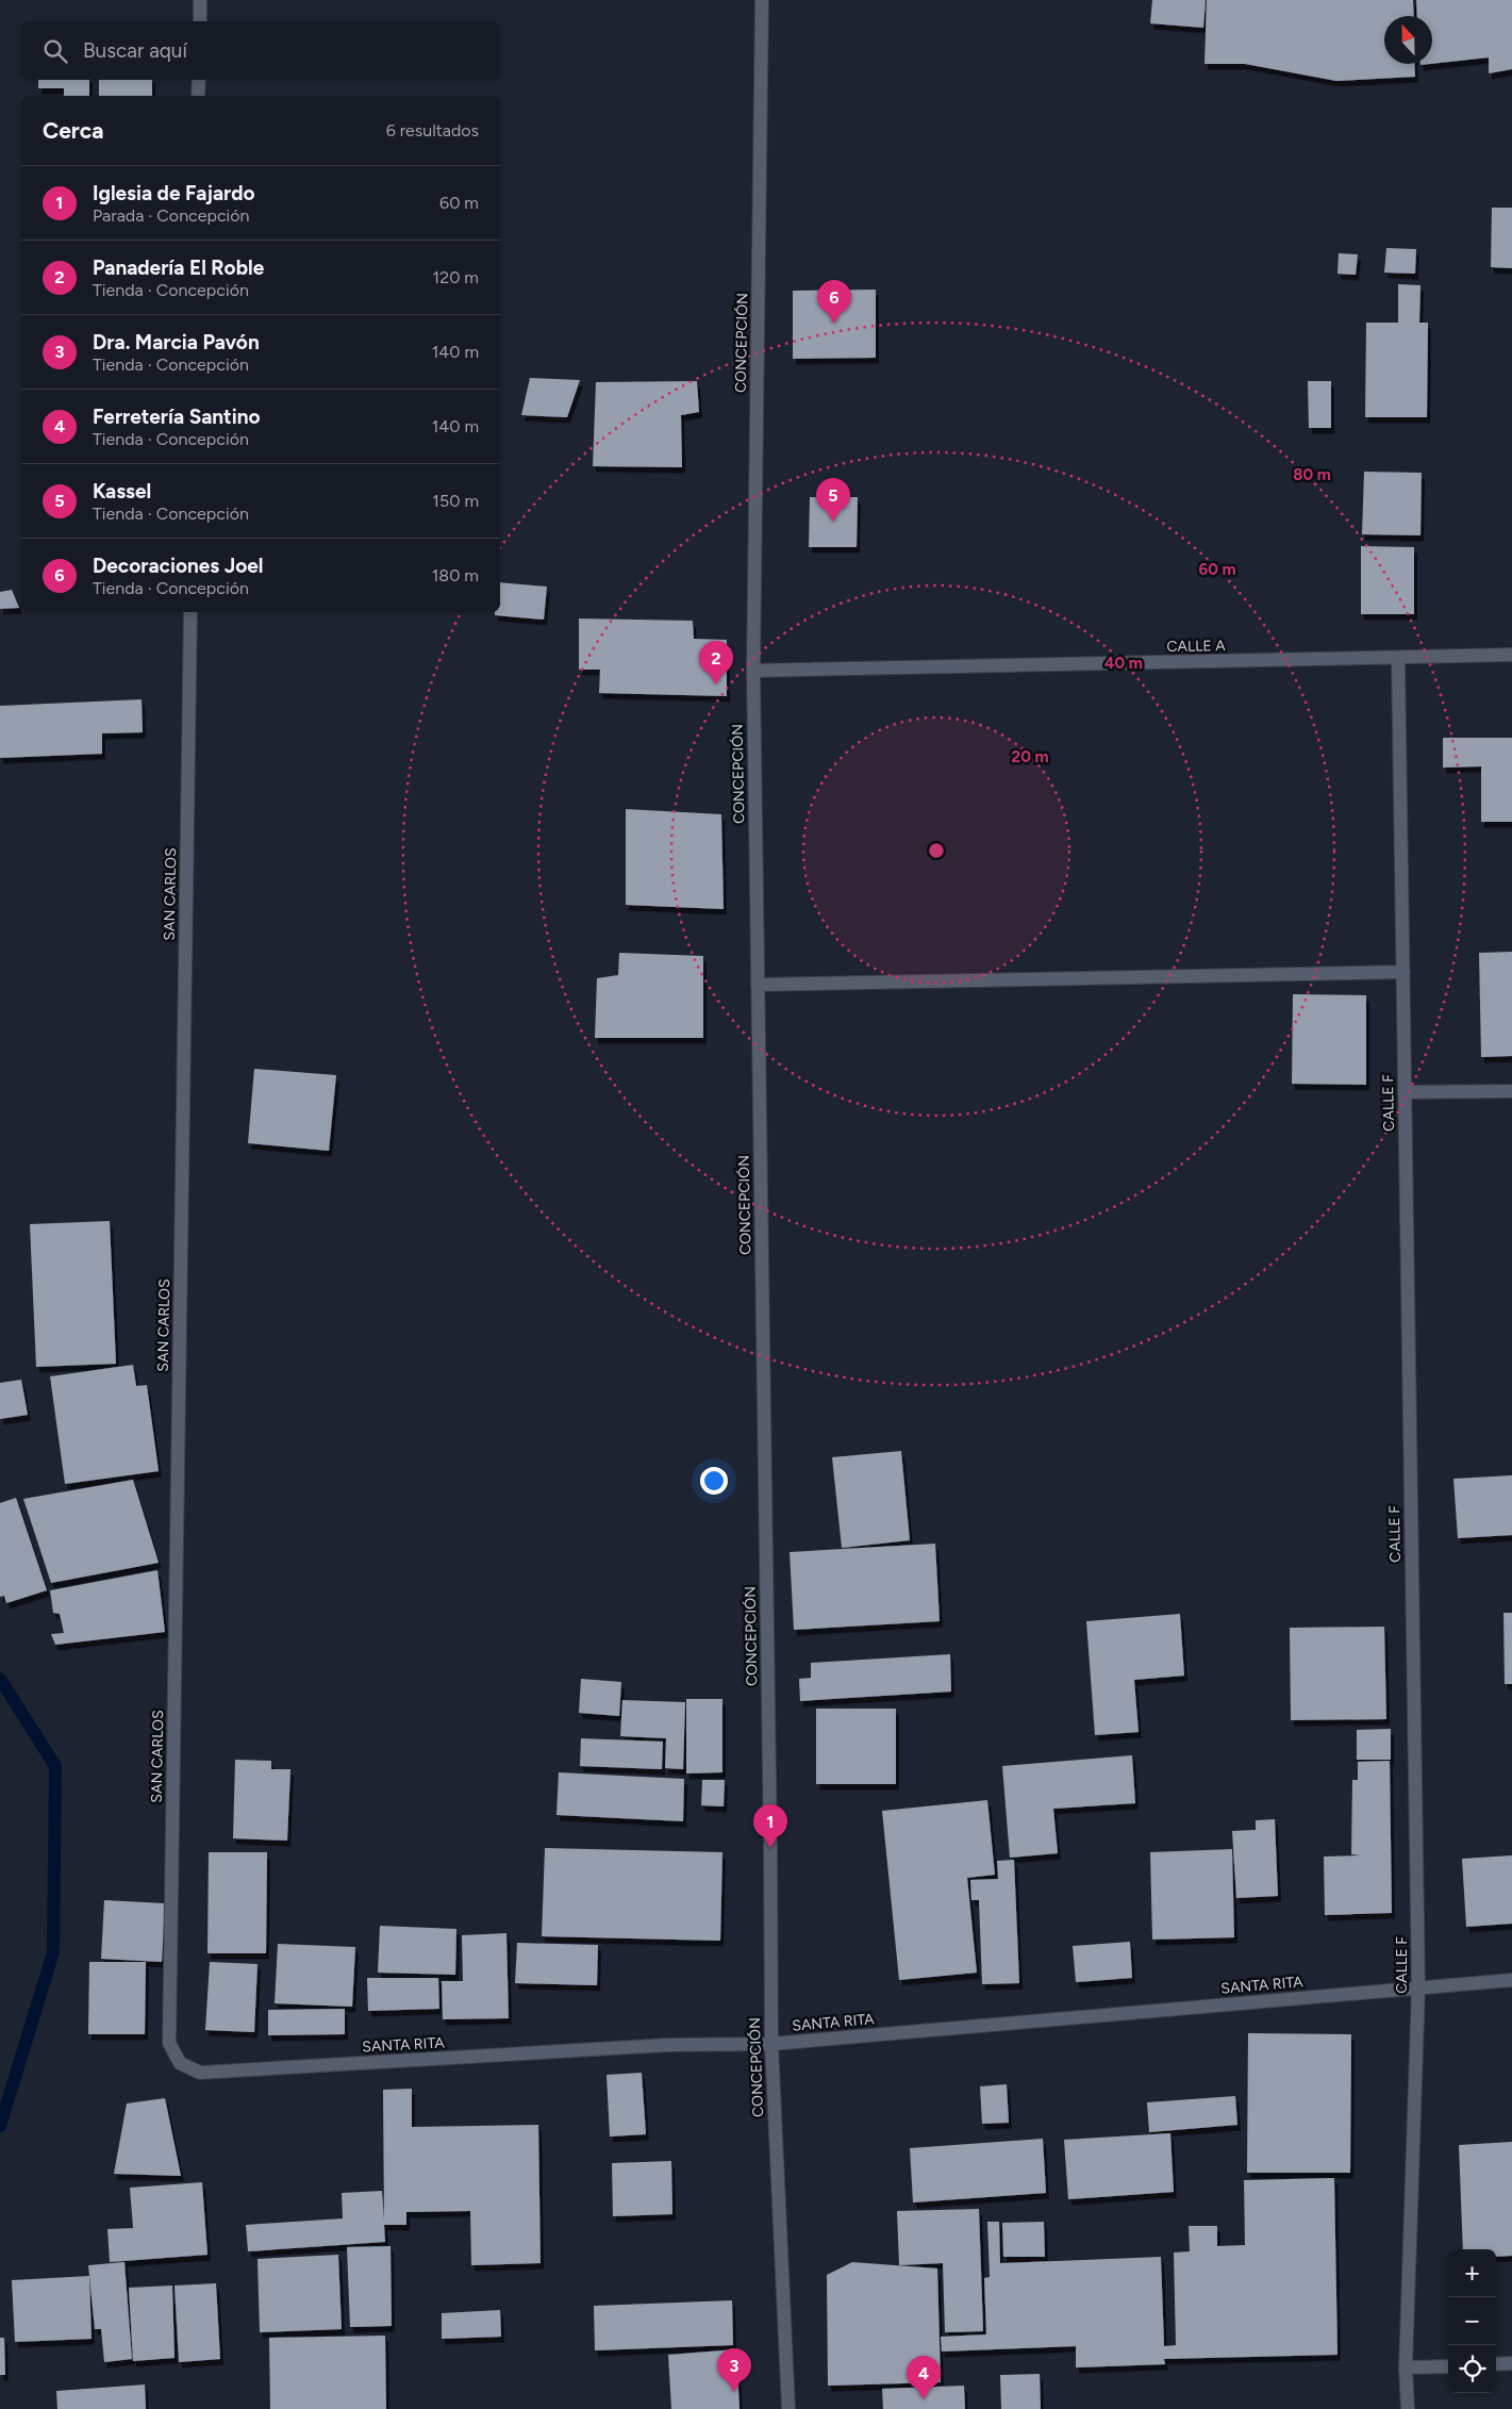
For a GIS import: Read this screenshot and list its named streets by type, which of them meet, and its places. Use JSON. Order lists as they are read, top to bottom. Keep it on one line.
{"streets":{"street":["CONCEPCIÓN","CALLE A","SAN CARLOS","CALLE F","SANTA RITA"]},"crossings":[["CONCEPCIÓN","CALLE A"],["CONCEPCIÓN","SANTA RITA"],["CALLE A","CALLE F"],["SAN CARLOS","SANTA RITA"],["CALLE F","SANTA RITA"]],"north":"top","page":{"search":"Buscar aquí","heading":["Cerca","6 resultados"],"list":[{"mark":"1","name":"Iglesia de Fajardo","note":"Parada · Concepción","value":"60 m"},{"mark":"2","name":"Panadería El Roble","note":"Tienda · Concepción","value":"120 m"},{"mark":"3","name":"Dra. Marcia Pavón","note":"Tienda · Concepción","value":"140 m"},{"mark":"4","name":"Ferretería Santino","note":"Tienda · Concepción","value":"140 m"},{"mark":"5","name":"Kassel","note":"Tienda · Concepción","value":"150 m"},{"mark":"6","name":"Decoraciones Joel","note":"Tienda · Concepción","value":"180 m"}],"pins":["6","5","2","1","3","4"],"map_buttons":["+","−"]},"rings":["80 m","60 m","40 m","20 m"]}
